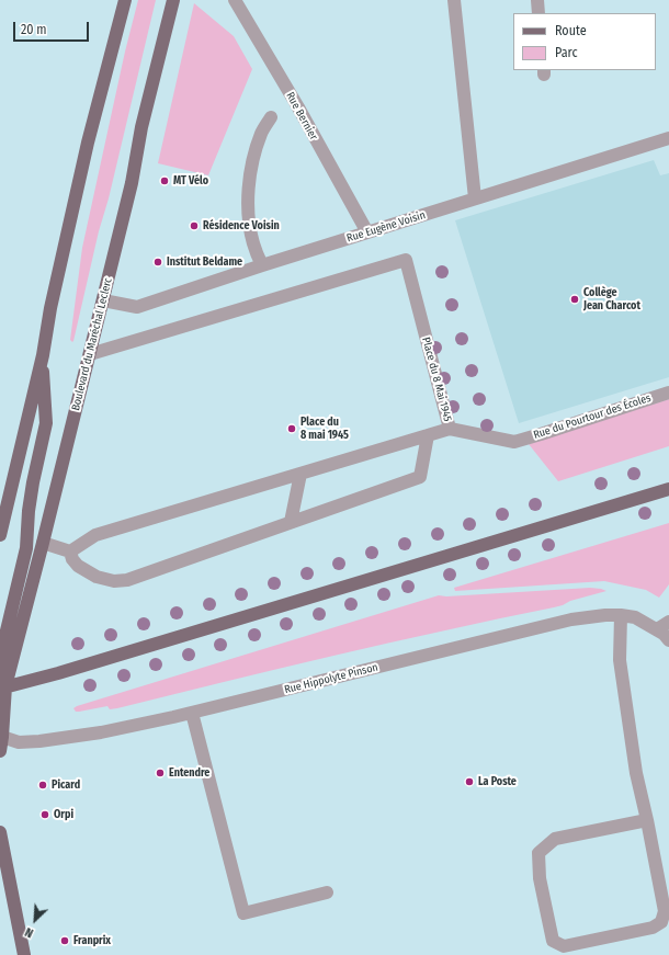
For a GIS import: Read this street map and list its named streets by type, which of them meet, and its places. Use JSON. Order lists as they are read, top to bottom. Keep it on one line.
{"streets":{"main road":["Boulevard du Maréchal Leclerc"],"street":["Rue Bernier","Rue Eugène Voisin","Place du 8 Mai 1945","Rue du Pourtour des Écoles","Rue Hippolyte Pinson"]},"crossings":[["Rue Bernier","Rue Eugène Voisin"],["Rue Eugène Voisin","Boulevard du Maréchal Leclerc"],["Boulevard du Maréchal Leclerc","Place du 8 Mai 1945"],["Place du 8 Mai 1945","Rue du Pourtour des Écoles"]],"places":["MT Vélo","Résidence Voisin","Institut Beldame","Collège Jean Charcot","Place du 8 mai 1945","Entendre","La Poste","Picard","Orpi","Franprix"],"legend":["Route","Parc"],"scale_bar":"20 m","north":"bottom left"}
